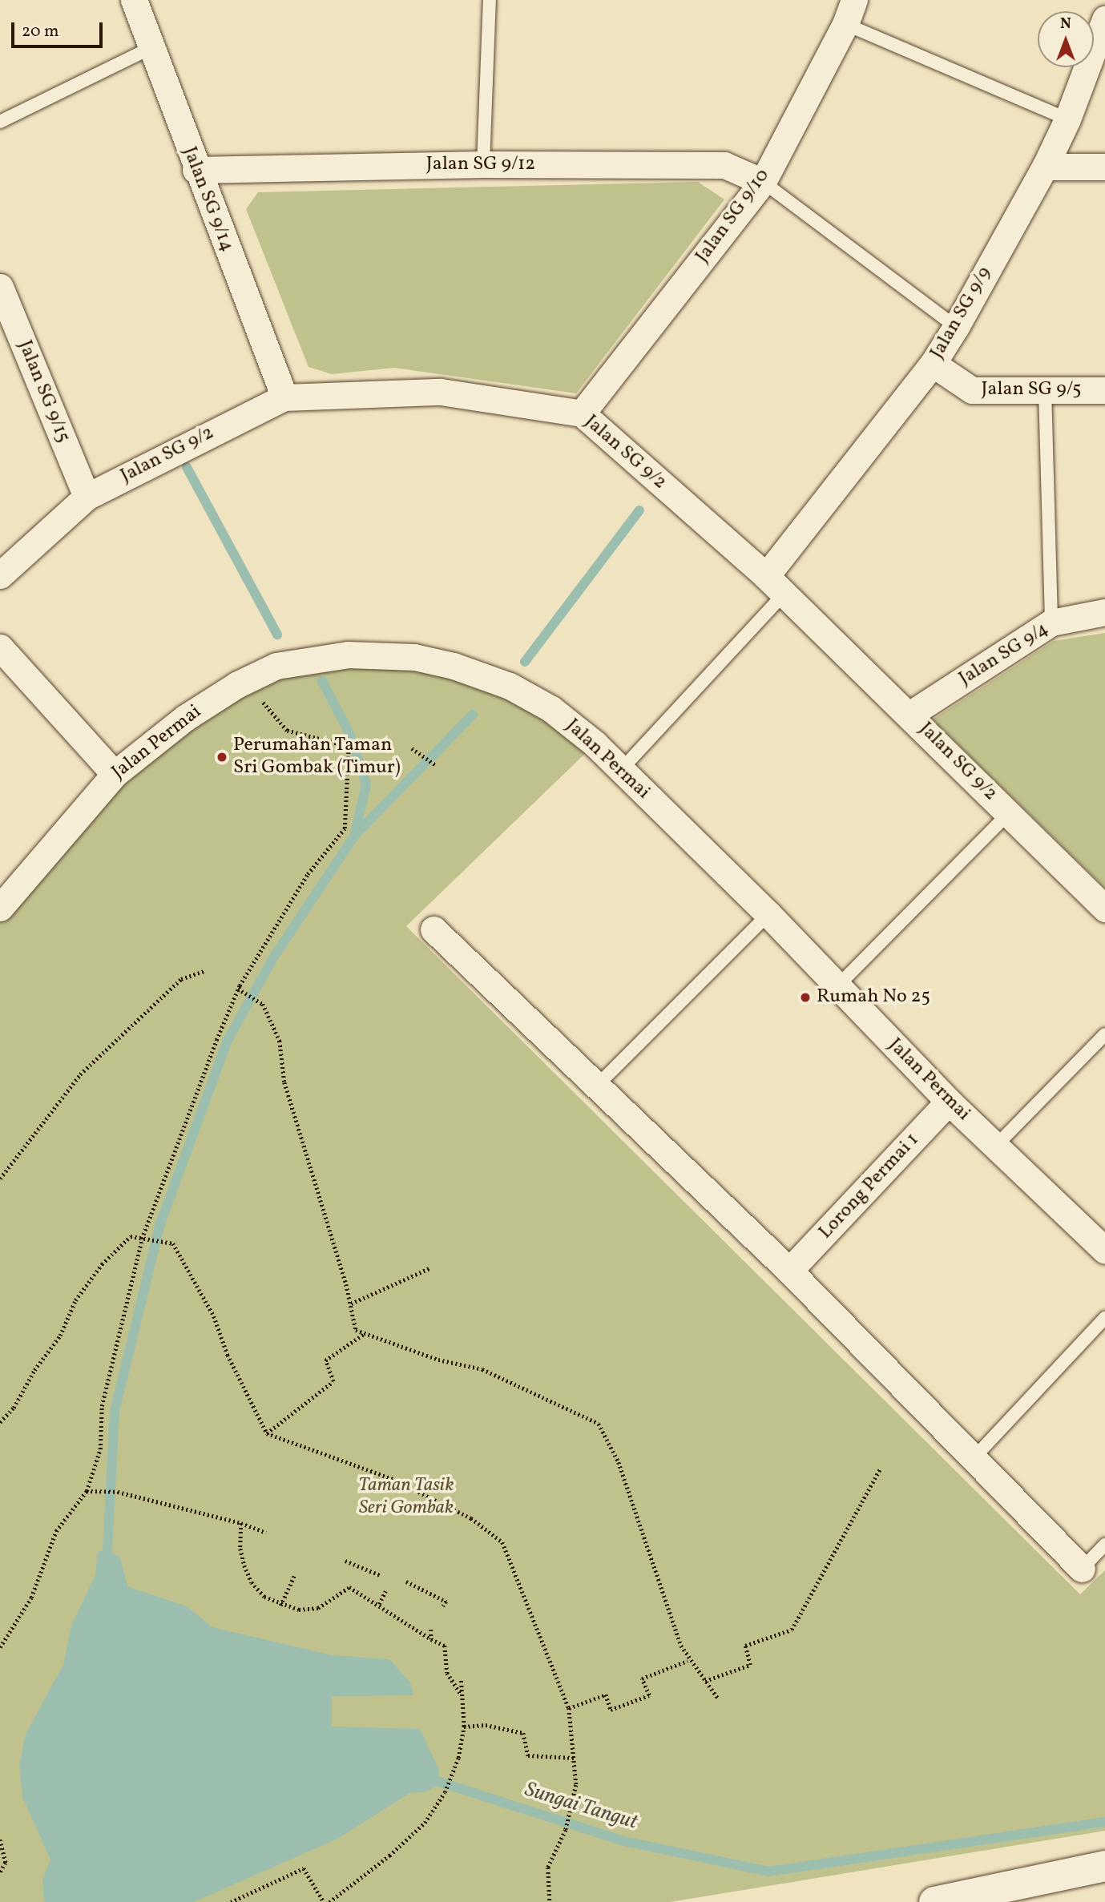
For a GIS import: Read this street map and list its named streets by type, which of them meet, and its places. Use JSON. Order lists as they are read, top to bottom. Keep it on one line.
{"streets":{"street":["Jalan SG 9/12","Jalan SG 9/14","Jalan SG 9/10","Jalan SG 9/9","Jalan SG 9/5","Jalan SG 9/15","Jalan SG 9/2","Jalan SG 9/4","Jalan Permai","Lorong Permai 1"]},"crossings":[["Jalan SG 9/12","Jalan SG 9/14"],["Jalan SG 9/12","Jalan SG 9/10"],["Jalan SG 9/14","Jalan SG 9/2"],["Jalan SG 9/10","Jalan SG 9/2"],["Jalan SG 9/9","Jalan SG 9/5"],["Jalan SG 9/9","Jalan SG 9/2"],["Jalan SG 9/15","Jalan SG 9/2"],["Jalan SG 9/2","Jalan SG 9/4"],["Jalan Permai","Lorong Permai 1"]],"water":["Sungai Tangut"],"parks":["Taman Tasik Seri Gombak"],"places":["Perumahan Taman Sri Gombak (Timur)","Rumah No 25"],"scale_bar":"20 m","north":"top"}
